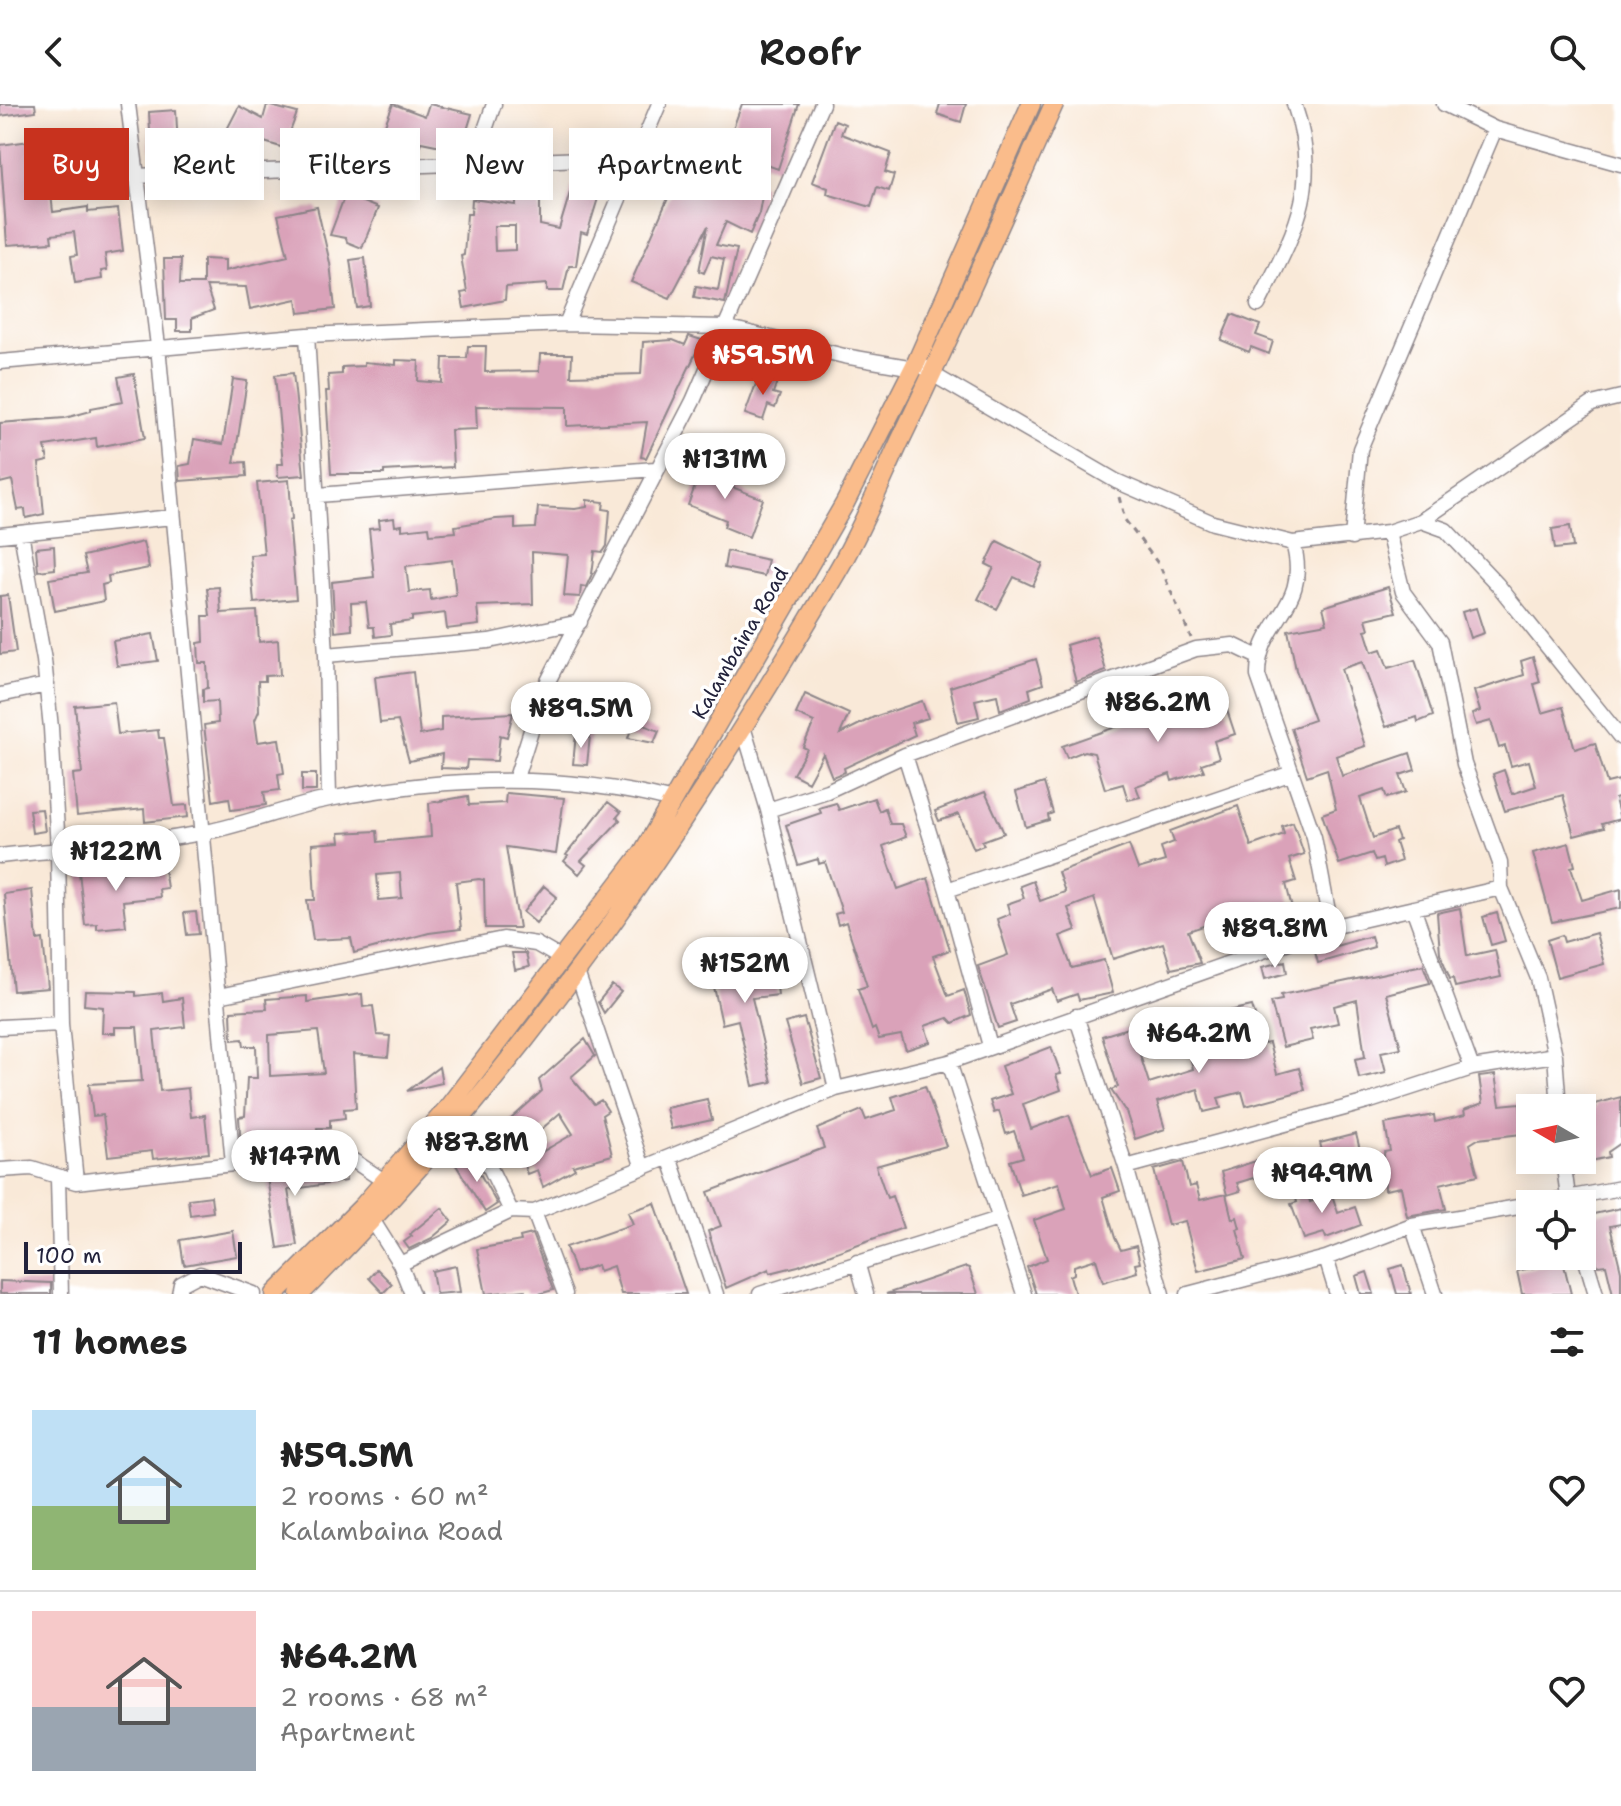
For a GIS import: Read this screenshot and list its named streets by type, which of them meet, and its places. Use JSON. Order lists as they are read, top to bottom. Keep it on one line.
{"streets":{"main road":["Kalambaina Road"]},"scale_bar":"100 m","north":"left","page":{"header":"Roofr","chip":["Buy","Rent","Filters","New","Apartment"],"price":["₦59.5M","₦131M","₦86.2M","₦89.5M","₦122M","₦89.8M","₦152M","₦64.2M","₦87.8M","₦147M","₦94.9M"],"scale":"100 m","heading":"11 homes","list":[{"name":"₦59.5M","note":"2 rooms · 60 m² · Kalambaina Road"},{"name":"₦64.2M","note":"2 rooms · 68 m² · Apartment"}]}}
